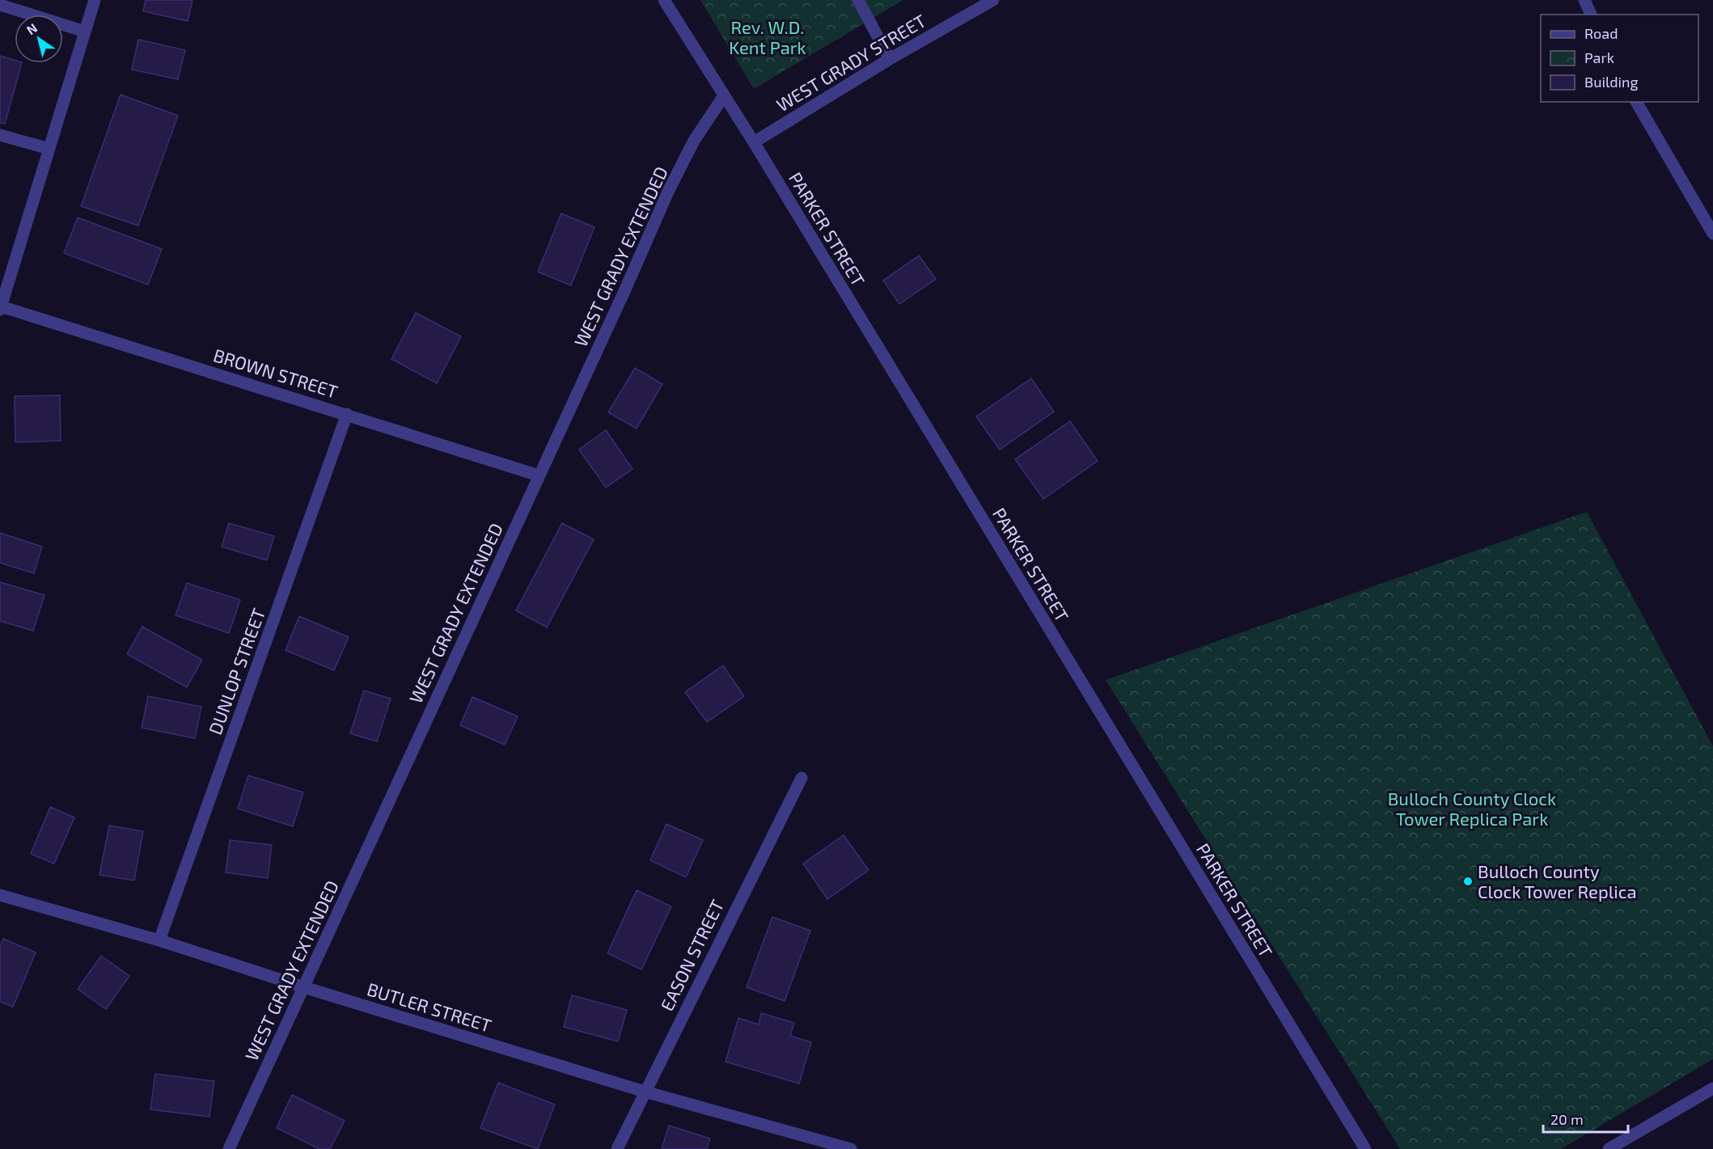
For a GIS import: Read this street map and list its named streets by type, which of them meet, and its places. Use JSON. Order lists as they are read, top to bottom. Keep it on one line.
{"streets":{"street":["WEST GRADY STREET","PARKER STREET","WEST GRADY EXTENDED","BROWN STREET","DUNLOP STREET","EASON STREET","BUTLER STREET"]},"crossings":[["WEST GRADY STREET","PARKER STREET"],["PARKER STREET","WEST GRADY EXTENDED"],["WEST GRADY EXTENDED","BROWN STREET"],["WEST GRADY EXTENDED","BUTLER STREET"],["BROWN STREET","DUNLOP STREET"],["DUNLOP STREET","BUTLER STREET"],["EASON STREET","BUTLER STREET"]],"parks":["Rev. W.D. Kent Park","Bulloch County Clock Tower Replica Park"],"places":["Bulloch County Clock Tower Replica"],"legend":["Road","Park","Building"],"scale_bar":"20 m","north":"top left"}
